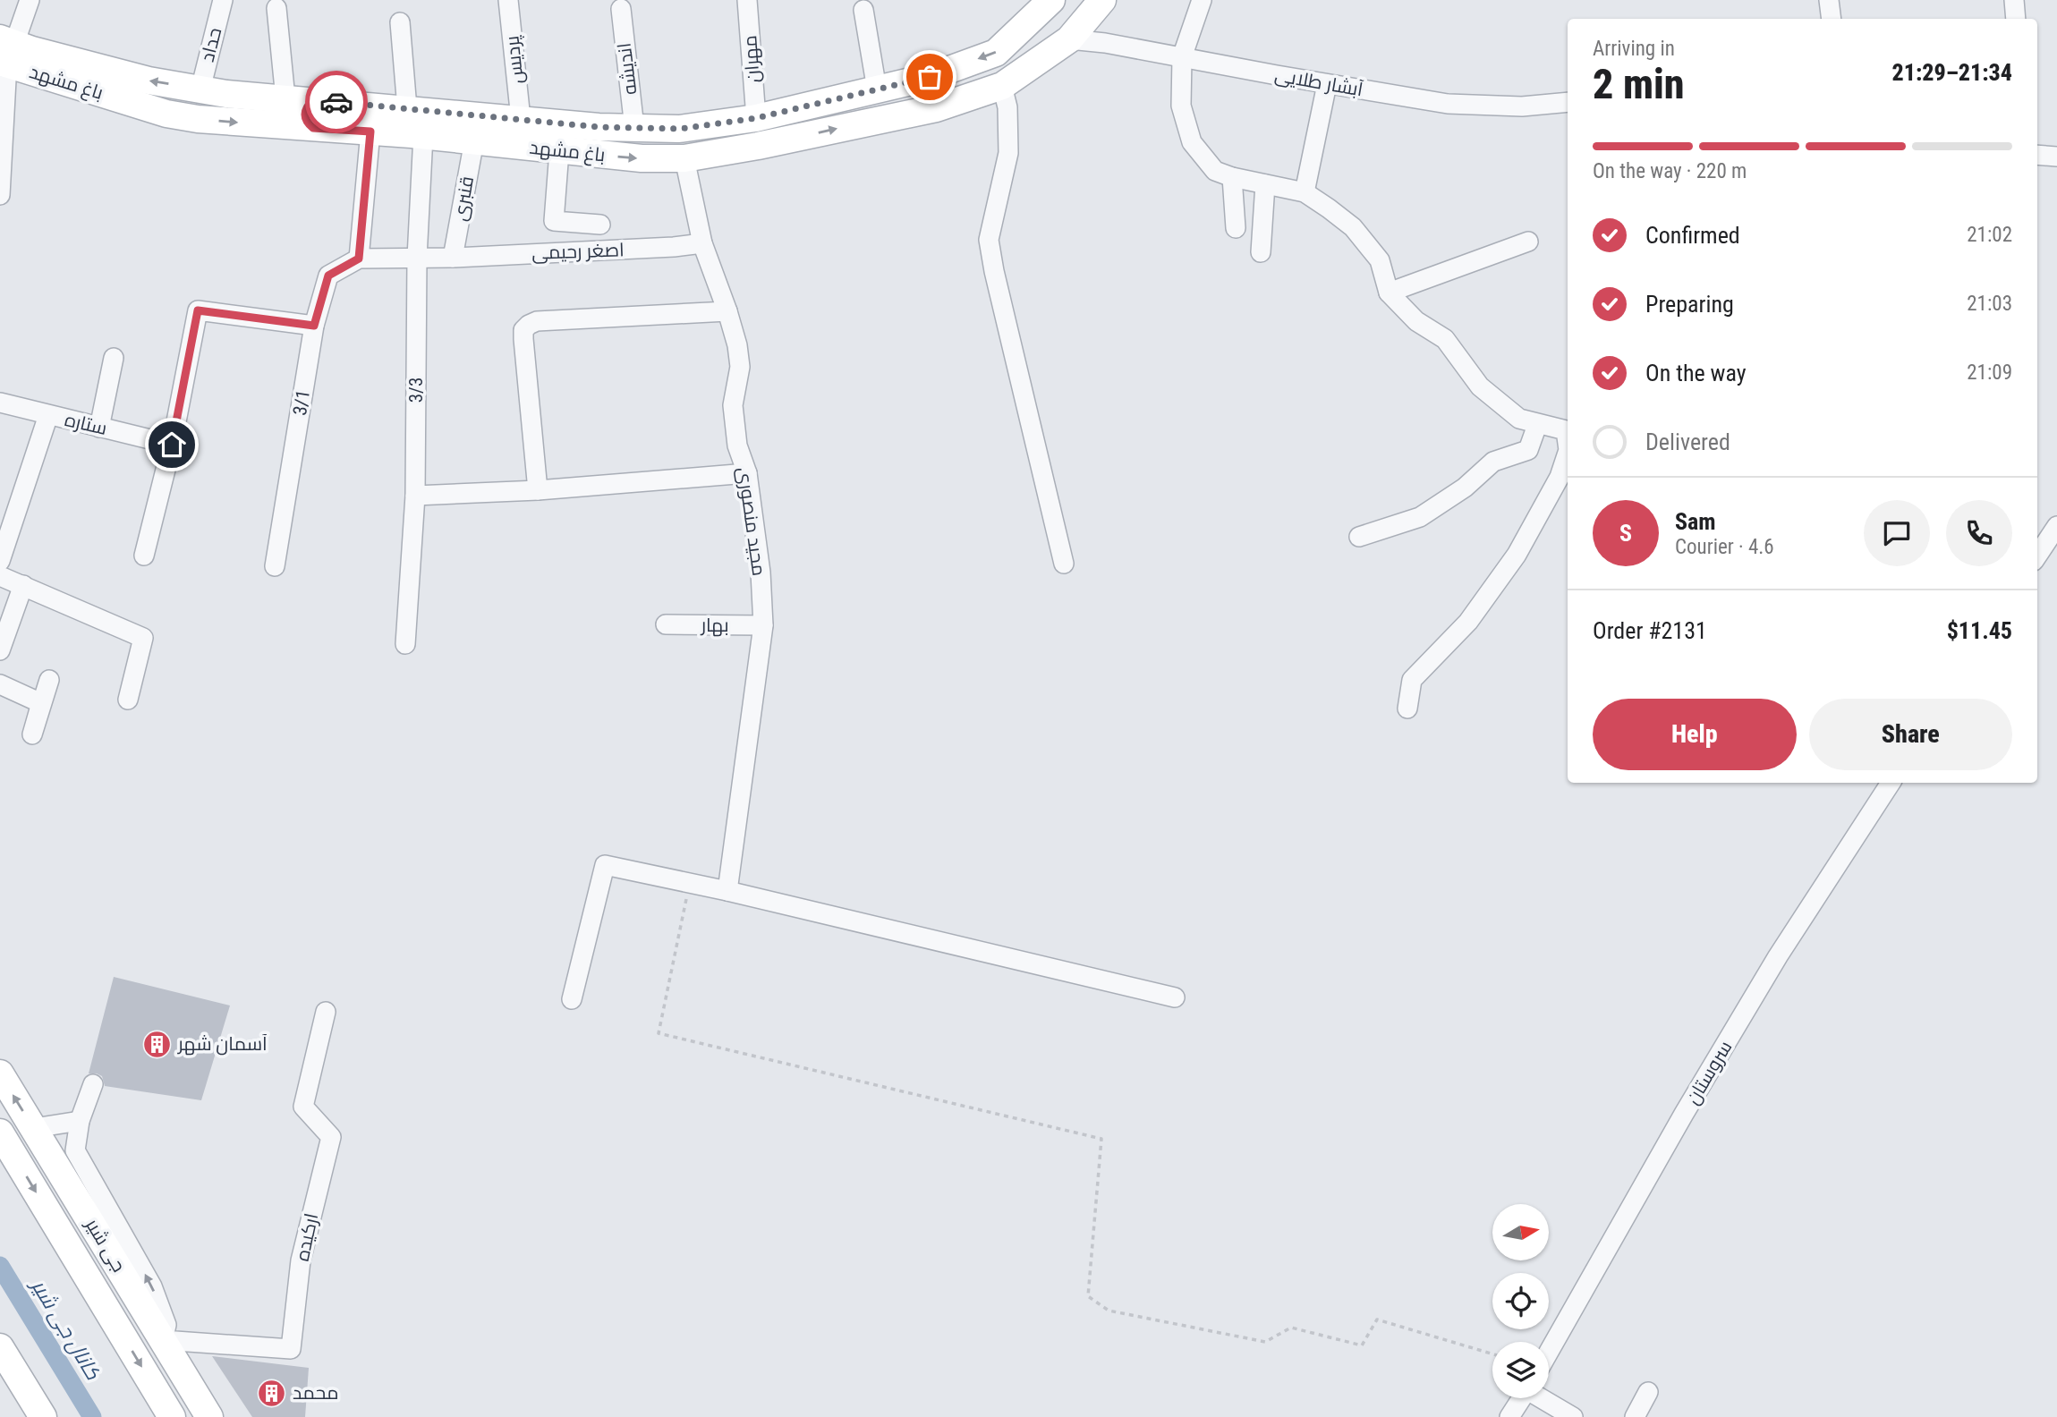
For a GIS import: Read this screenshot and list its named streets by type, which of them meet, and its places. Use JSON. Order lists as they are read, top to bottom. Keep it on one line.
{"streets":{"main road":["باغ مشهد","جی شیر"],"street":["حداد","مهران","پردیس","اندیشه","آبشار طلایی","قنبری","اصغر رحیمی","3/3","3/1","ستاره","مجید منصوری","بهار","سروستان","ارکیده"]},"crossings":[["حداد","باغ مشهد"],["مهران","باغ مشهد"],["پردیس","باغ مشهد"],["اندیشه","باغ مشهد"],["باغ مشهد","آبشار طلایی"],["باغ مشهد","قنبری"],["باغ مشهد","3/3"],["باغ مشهد","مجید منصوری"],["قنبری","اصغر رحیمی"],["اصغر رحیمی","3/3"],["اصغر رحیمی","3/1"],["اصغر رحیمی","مجید منصوری"],["مجید منصوری","بهار"],["ارکیده","جی شیر"]],"water":["کانال جی شیر"],"places":{"building":["آسمان شهر","محمد"]},"north":"right","page":{"heading":["2 min","Arriving in","21:29–21:34"],"panel":["Sam","Courier · 4.6","Order #2131","$11.45"],"bar":"On the way · 220 m","list":[["Confirmed","21:02"],["Preparing","21:03"],["On the way","21:09"],"Delivered"],"round":"S","buttons":["Help","Share"]}}
